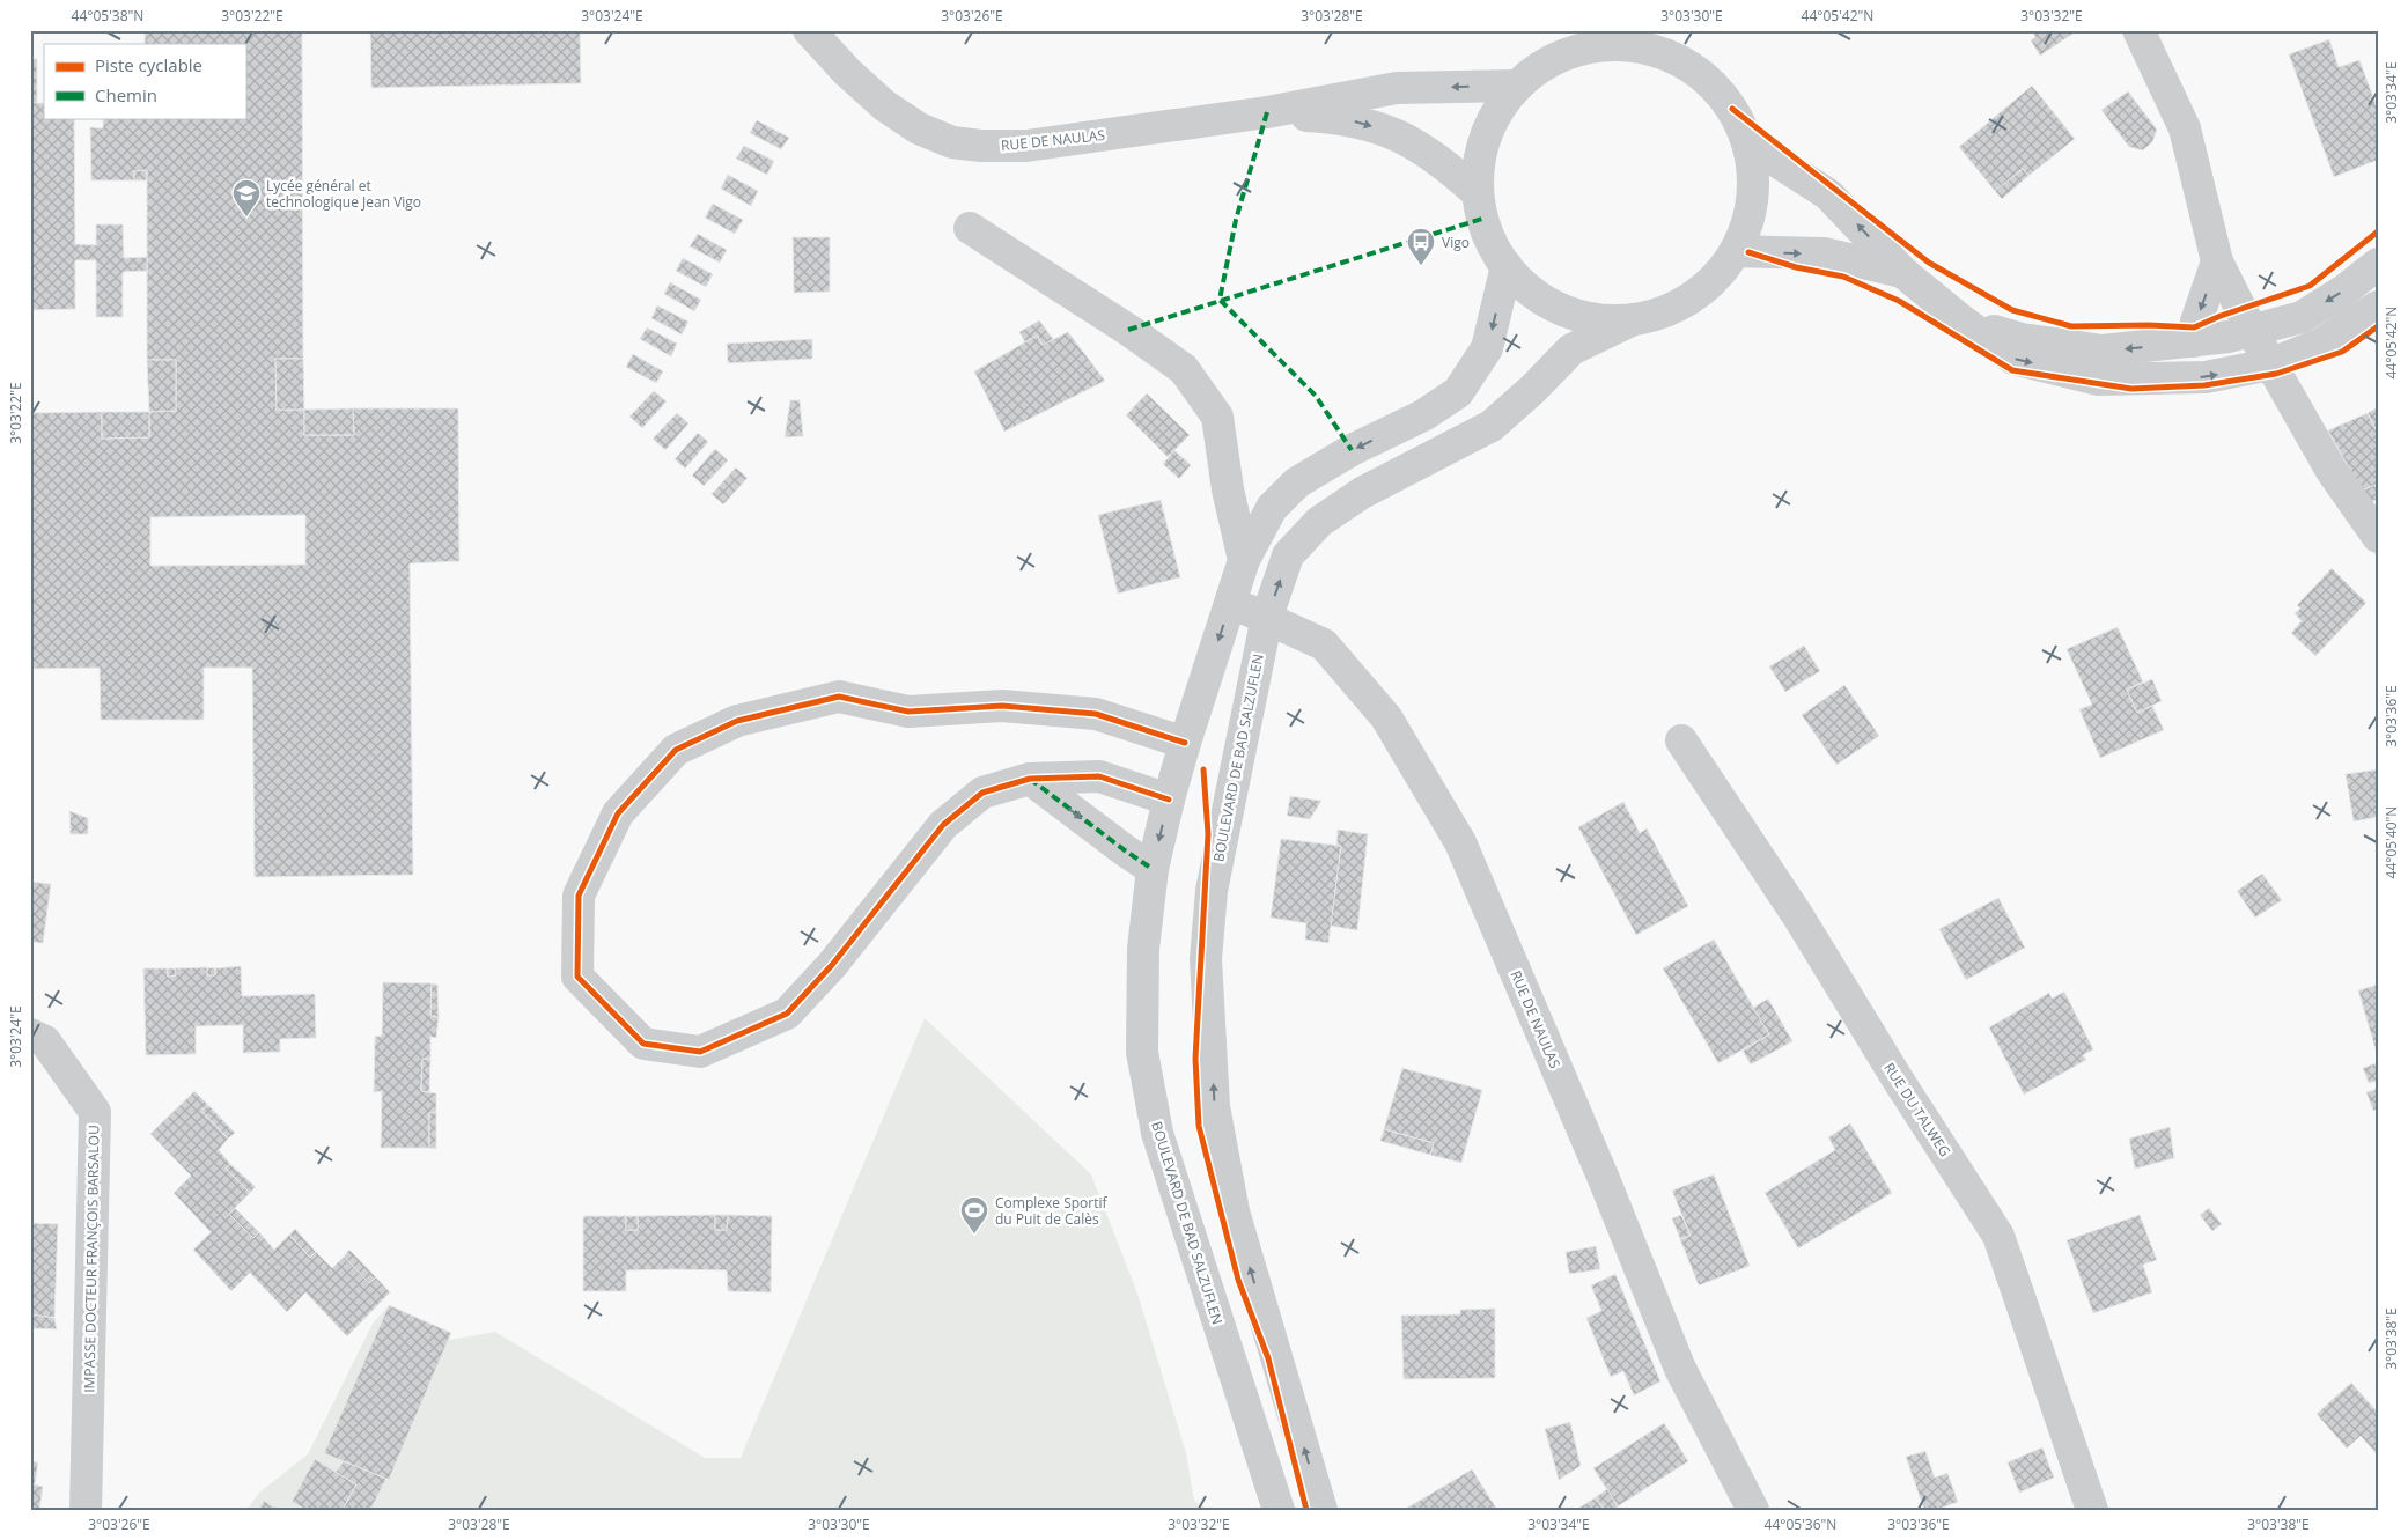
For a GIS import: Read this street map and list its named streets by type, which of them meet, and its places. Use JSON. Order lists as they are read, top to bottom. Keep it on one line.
{"streets":{"street":["RUE DE NAULAS","BOULEVARD DE BAD SALZUFLEN","RUE DU TALWEG","IMPASSE DOCTEUR FRANÇOIS BARSALOU"]},"crossings":[["RUE DE NAULAS","BOULEVARD DE BAD SALZUFLEN"]],"places":{"school or university":["Lycée général et technologique Jean Vigo"],"bus stop":["Vigo"],"sports":["Complexe Sportif du Puit de Calès"]},"legend":["Piste cyclable","Chemin"],"coordinates":["44°05'38\"N","3°03'22\"E","3°03'24\"E","3°03'26\"E","3°03'28\"E","3°03'30\"E","44°05'42\"N","3°03'32\"E","3°03'34\"E","3°03'36\"E","44°05'40\"N","3°03'38\"E","44°05'36\"N"]}
